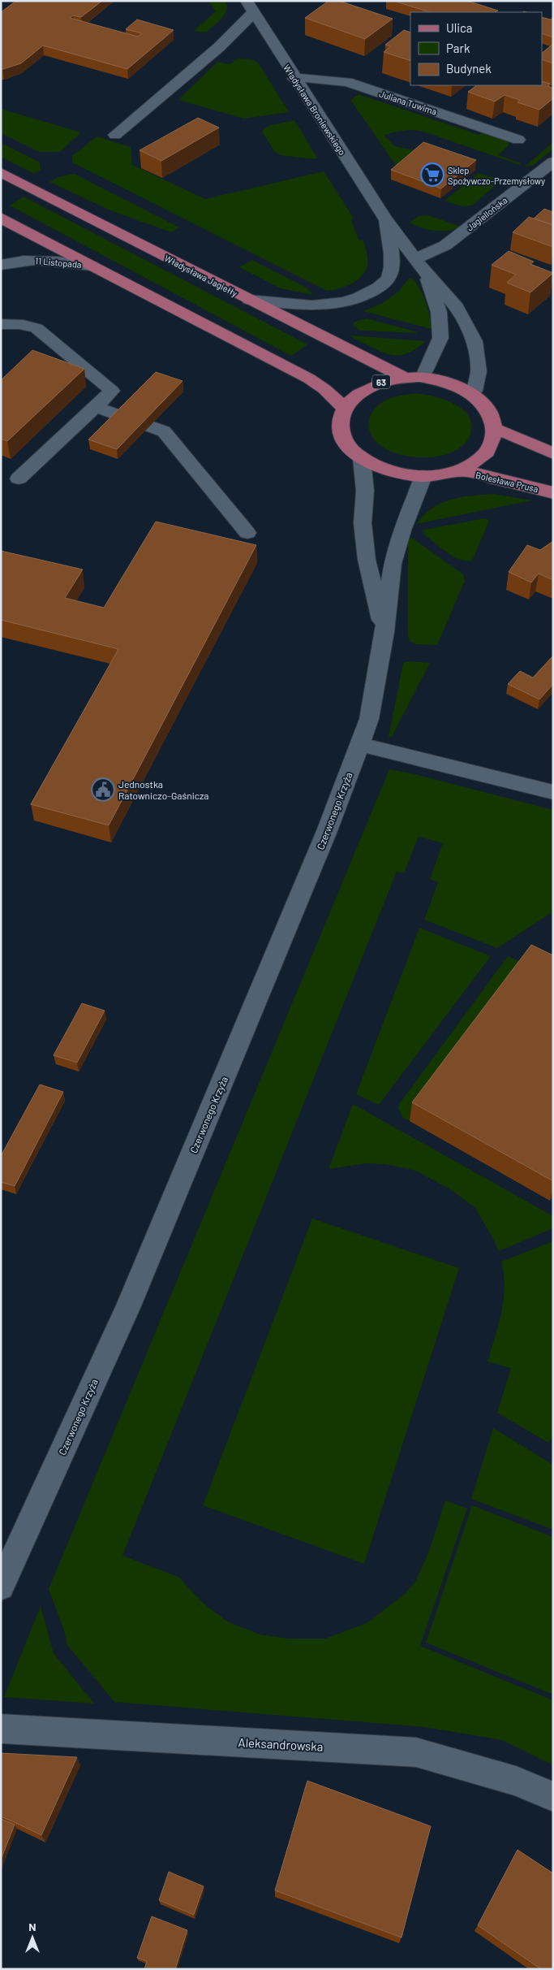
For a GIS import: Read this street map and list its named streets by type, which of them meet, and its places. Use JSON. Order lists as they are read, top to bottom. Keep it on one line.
{"streets":{"main road":["Władysława Jagiełły","63","Bolesława Prusa"],"street":["Juliana Tuwima","Władysława Broniewskiego","Jagiellońska","11 Listopada","Czerwonego Krzyża","Aleksandrowska"]},"crossings":[["Juliana Tuwima","Władysława Broniewskiego"],["Władysława Broniewskiego","Jagiellońska"],["Władysława Broniewskiego","Władysława Jagiełły"],["Władysława Broniewskiego","63"],["Władysława Broniewskiego","Bolesława Prusa"],["Władysława Broniewskiego","Czerwonego Krzyża"],["Władysława Jagiełły","63"],["Władysława Jagiełły","Bolesława Prusa"],["Władysława Jagiełły","Czerwonego Krzyża"],["63","Bolesława Prusa"],["63","Czerwonego Krzyża"],["Bolesława Prusa","Czerwonego Krzyża"]],"places":{"supermarket":["Sklep Spożywczo-Przemysłowy"],"public building":["Jednostka Ratowniczo-Gaśnicza"]},"legend":["Ulica","Park","Budynek"],"north":"top"}
